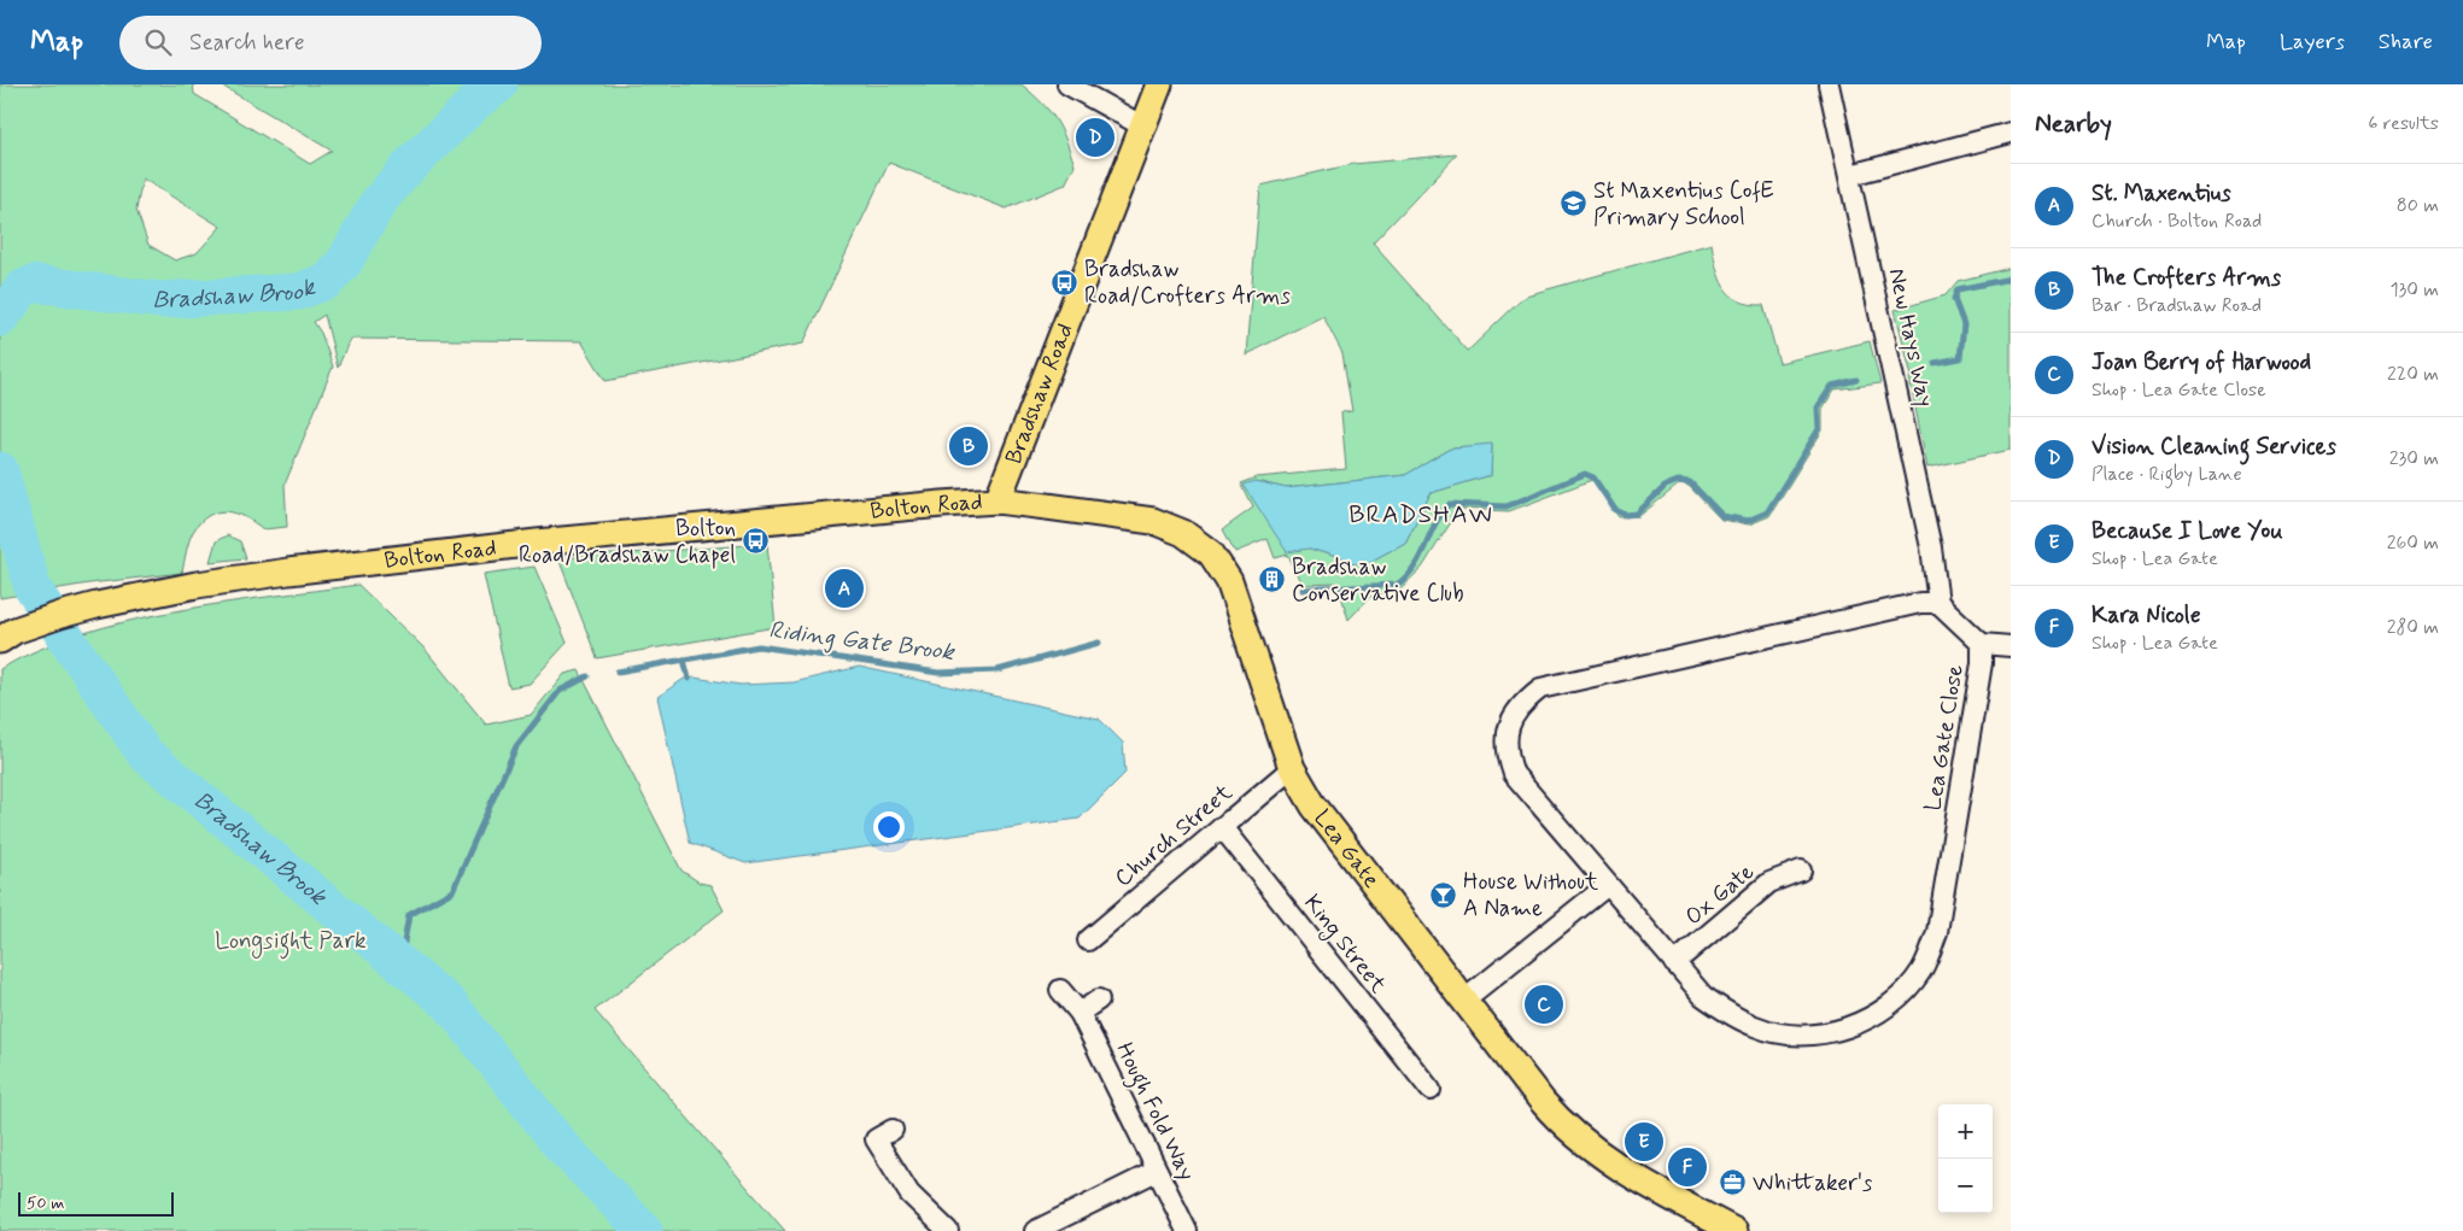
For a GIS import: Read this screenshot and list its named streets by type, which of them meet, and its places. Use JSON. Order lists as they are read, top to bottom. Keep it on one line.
{"streets":{"main road":["Bradshaw Road","Bolton Road","Lea Gate"],"street":["New Hays Way","Lea Gate Close","Church Street","Ox Gate","King Street","Hough Fold Way"]},"crossings":[["New Hays Way","Lea Gate Close"],["Bradshaw Road","Bolton Road"],["Bradshaw Road","Lea Gate"],["Bolton Road","Lea Gate"],["Lea Gate Close","Ox Gate"],["Church Street","Lea Gate"],["Church Street","King Street"]],"districts":["BRADSHAW"],"water":["Bradshaw Brook","Riding Gate Brook"],"parks":["Longsight Park"],"places":{"school or university":["St Maxentius CofE Primary School"],"bus stop":["Bradshaw Road/Crofters Arms","Bolton Road/Bradshaw Chapel"],"building":["Bradshaw Conservative Club"],"bar":["House Without A Name"],"office":["Whittaker's"]},"scale_bar":"50 m","page":{"header":"Map","search":"Search here","nav":["Map","Layers","Share"],"heading":["Nearby","6 results"],"pins":["D","B","A","C","E","F"],"list":[{"mark":"A","name":"St. Maxentius","note":"Church · Bolton Road","value":"80 m"},{"mark":"B","name":"The Crofters Arms","note":"Bar · Bradshaw Road","value":"130 m"},{"mark":"C","name":"Joan Berry of Harwood","note":"Shop · Lea Gate Close","value":"220 m"},{"mark":"D","name":"Vision Cleaning Services","note":"Place · Rigby Lane","value":"230 m"},{"mark":"E","name":"Because I Love You","note":"Shop · Lea Gate","value":"260 m"},{"mark":"F","name":"Kara Nicole","note":"Shop · Lea Gate","value":"280 m"}],"map_buttons":["+","−"],"scale":"50 m"}}
